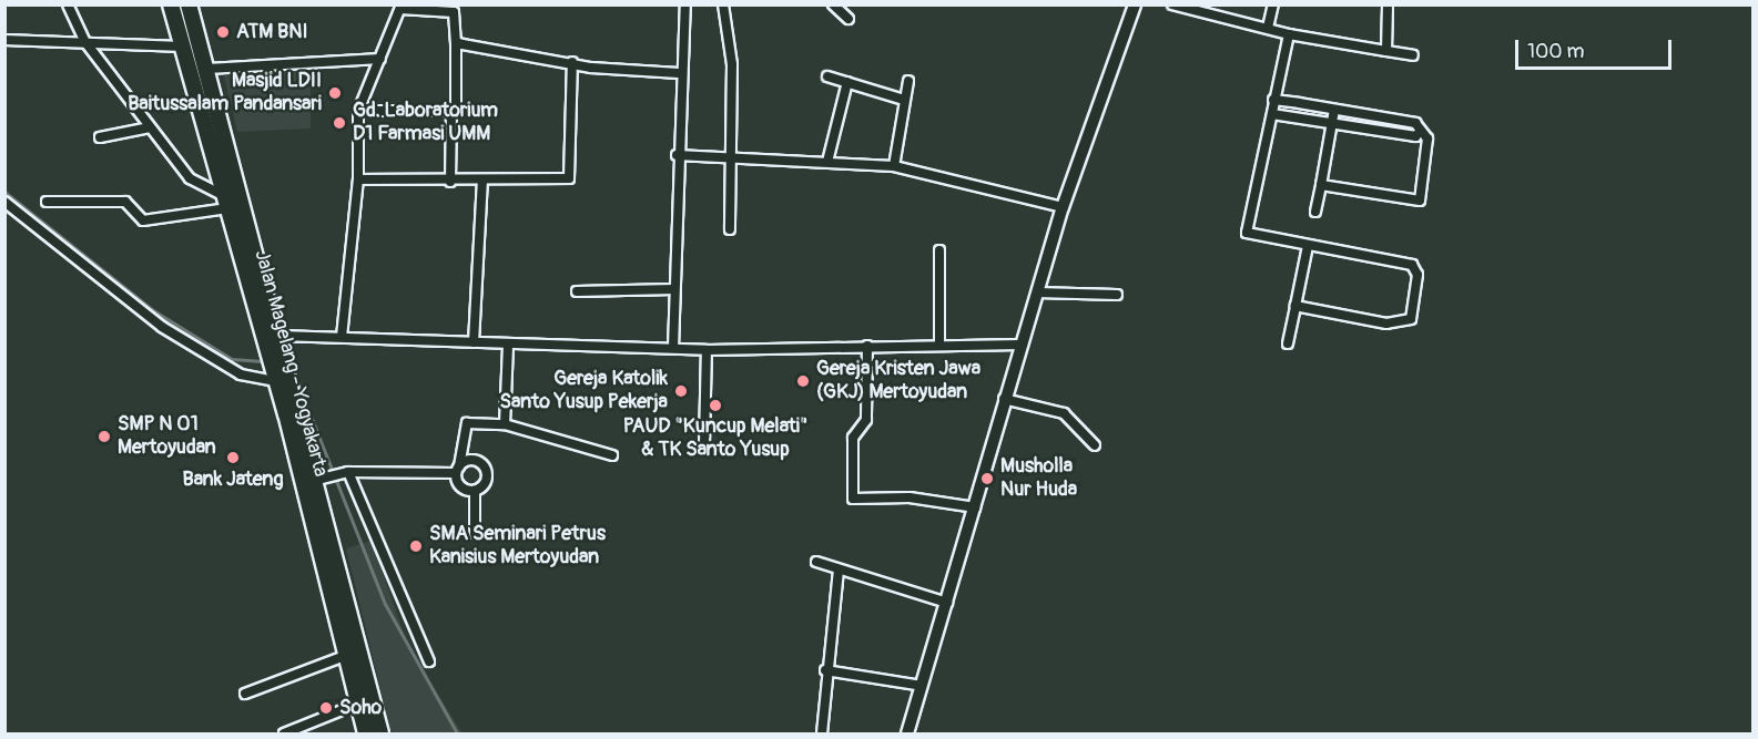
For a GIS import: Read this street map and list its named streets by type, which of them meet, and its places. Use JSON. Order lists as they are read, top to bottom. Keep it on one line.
{"streets":{"highway":["Jalan Magelang - Yogyakarta"]},"places":["ATM BNI","Masjid LDII Baitussalam Pandansari","Gd. Laboratorium D1 Farmasi UMM","Gereja Kristen Jawa (GKJ) Mertoyudan","Gereja Katolik Santo Yusup Pekerja","PAUD \"Kuncup Melati\" & TK Santo Yusup","SMP N 01 Mertoyudan","Bank Jateng","Musholla Nur Huda","SMA Seminari Petrus Kanisius Mertoyudan","Soho"],"scale_bar":"100 m"}
